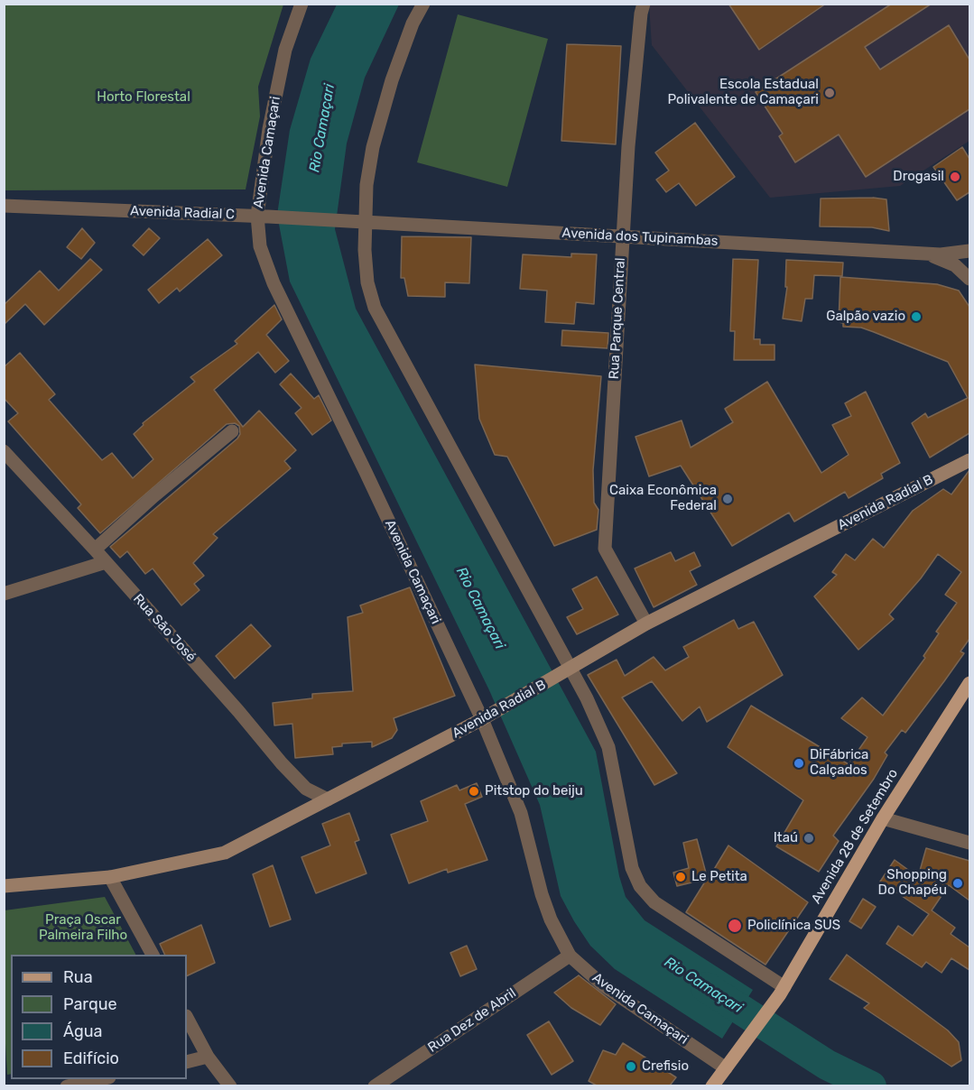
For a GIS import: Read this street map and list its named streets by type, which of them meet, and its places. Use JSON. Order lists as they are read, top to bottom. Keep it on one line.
{"streets":{"main road":["Avenida Radial B","Avenida 28 de Setembro"],"street":["Avenida Camaçari","Avenida Radial C","Avenida dos Tupinambas","Rua Parque Central","Rua São José","Rua Dez de Abril"]},"crossings":[["Avenida Camaçari","Avenida Radial C"],["Avenida Camaçari","Avenida Radial B"],["Avenida Camaçari","Avenida 28 de Setembro"],["Avenida Camaçari","Rua Dez de Abril"],["Avenida Radial C","Avenida dos Tupinambas"],["Avenida dos Tupinambas","Rua Parque Central"],["Rua Parque Central","Avenida Radial B"],["Avenida Radial B","Rua São José"]],"water":["Rio Camaçari"],"parks":["Horto Florestal","Praça Oscar Palmeira Filho"],"places":["Escola Estadual Polivalente de Camaçari","Drogasil","Galpão vazio","Caixa Econômica Federal","DiFábrica Calçados","Pitstop do beiju","Itaú","Le Petita","Shopping Do Chapéu","Policlínica SUS","Crefisio"],"legend":["Rua","Parque","Água","Edifício"]}
